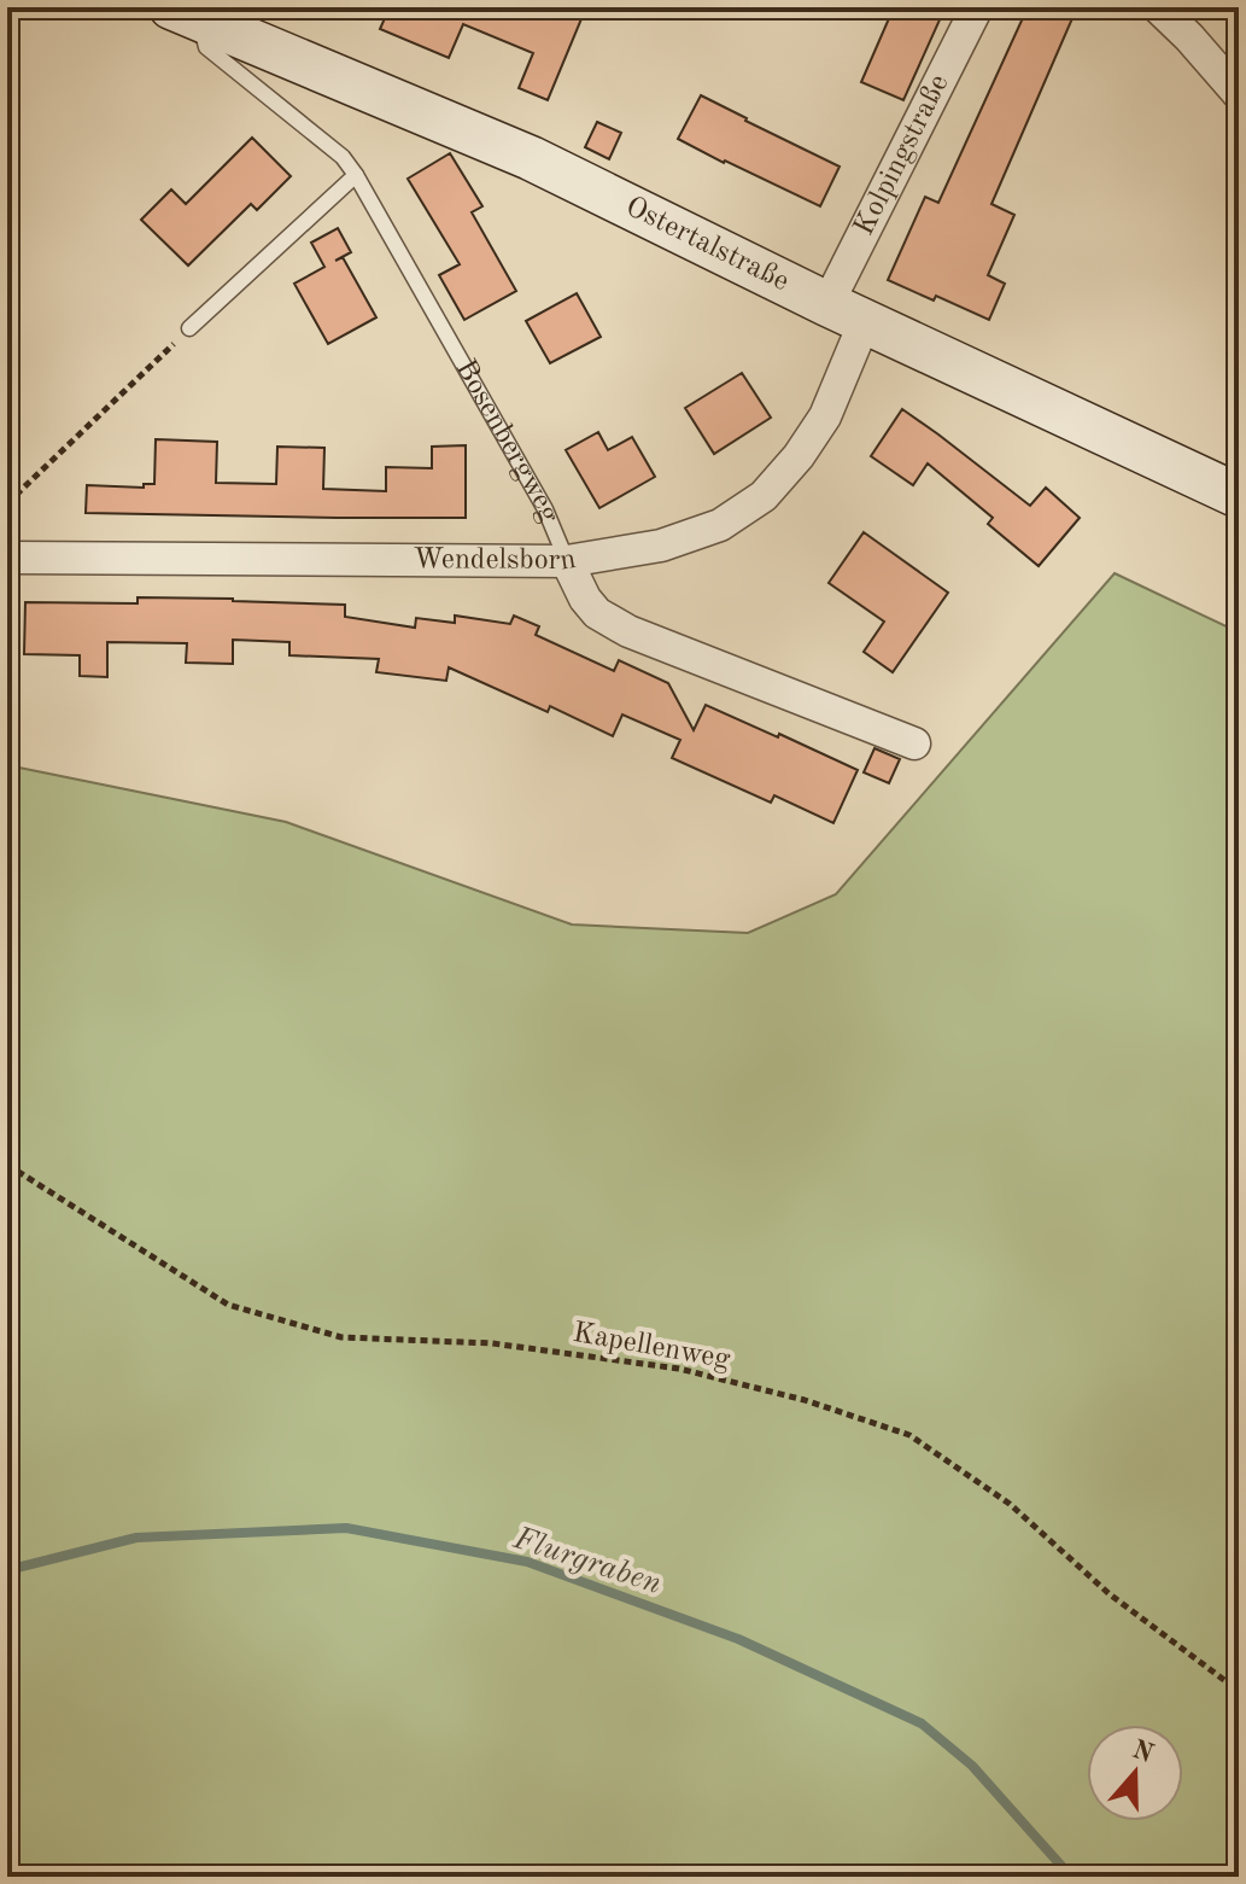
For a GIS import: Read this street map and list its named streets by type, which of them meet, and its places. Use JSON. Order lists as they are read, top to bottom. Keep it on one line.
{"streets":{"street":["Kolpingstraße","Ostertalstraße","Bosenbergweg","Wendelsborn"],"path":["Kapellenweg"]},"crossings":[["Kolpingstraße","Ostertalstraße"],["Kolpingstraße","Wendelsborn"],["Ostertalstraße","Bosenbergweg"],["Ostertalstraße","Wendelsborn"],["Bosenbergweg","Wendelsborn"]],"water":["Flurgraben"],"north":"top"}
